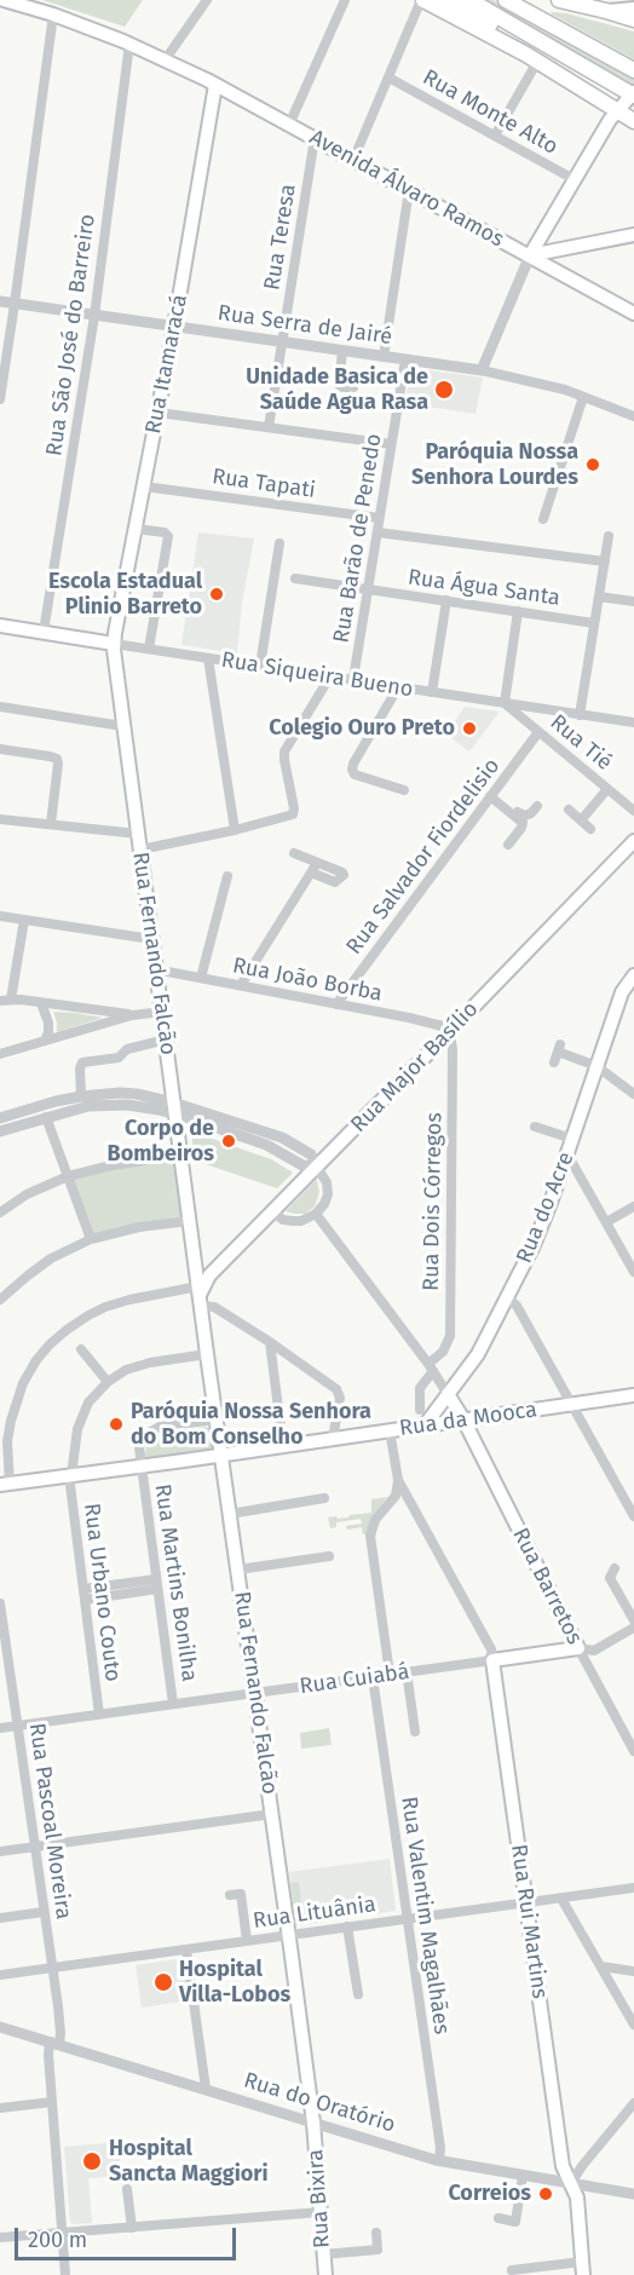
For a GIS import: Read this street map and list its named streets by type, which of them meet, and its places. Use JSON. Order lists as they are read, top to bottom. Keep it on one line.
{"streets":{"main road":["Avenida Álvaro Ramos","Rua Itamaracá","Rua Siqueira Bueno","Rua Fernando Falcão","Rua Major Basílio","Rua do Acre","Rua da Mooca","Rua Barretos","Rua Cuiabá","Rua Rui Martins","Rua Bixira"],"street":["Rua Monte Alto","Rua Teresa","Rua Serra de Jairé","Rua São José do Barreiro","Rua Tapati","Rua Barão de Penedo","Rua Água Santa","Rua Tié","Rua Salvador Fiordelisio","Rua João Borba","Rua Dois Córregos","Rua Martins Bonilha","Rua Urbano Couto","Rua Pascoal Moreira","Rua Lituânia","Rua Valentim Magalhães","Rua do Oratório"]},"crossings":[["Avenida Álvaro Ramos","Rua Teresa"],["Avenida Álvaro Ramos","Rua São José do Barreiro"],["Avenida Álvaro Ramos","Rua Itamaracá"],["Rua Teresa","Rua Serra de Jairé"],["Rua Serra de Jairé","Rua São José do Barreiro"],["Rua Serra de Jairé","Rua Itamaracá"],["Rua Serra de Jairé","Rua Barão de Penedo"],["Rua São José do Barreiro","Rua Siqueira Bueno"],["Rua Itamaracá","Rua Tapati"],["Rua Itamaracá","Rua Siqueira Bueno"],["Rua Itamaracá","Rua Fernando Falcão"],["Rua Tapati","Rua Barão de Penedo"],["Rua Barão de Penedo","Rua Água Santa"],["Rua Barão de Penedo","Rua Siqueira Bueno"],["Rua Siqueira Bueno","Rua Tié"],["Rua Siqueira Bueno","Rua Fernando Falcão"],["Rua Tié","Rua Salvador Fiordelisio"],["Rua Salvador Fiordelisio","Rua João Borba"],["Rua Fernando Falcão","Rua João Borba"],["Rua Fernando Falcão","Rua Major Basílio"],["Rua Fernando Falcão","Rua da Mooca"],["Rua Fernando Falcão","Rua Cuiabá"],["Rua Fernando Falcão","Rua Lituânia"],["Rua Fernando Falcão","Rua do Oratório"],["Rua Fernando Falcão","Rua Bixira"],["Rua João Borba","Rua Major Basílio"],["Rua João Borba","Rua Dois Córregos"],["Rua Major Basílio","Rua Dois Córregos"],["Rua do Acre","Rua da Mooca"],["Rua do Acre","Rua Barretos"],["Rua da Mooca","Rua Martins Bonilha"],["Rua da Mooca","Rua Barretos"],["Rua da Mooca","Rua Urbano Couto"],["Rua Martins Bonilha","Rua Cuiabá"],["Rua Barretos","Rua Cuiabá"],["Rua Urbano Couto","Rua Cuiabá"],["Rua Cuiabá","Rua Pascoal Moreira"],["Rua Cuiabá","Rua Valentim Magalhães"],["Rua Cuiabá","Rua Rui Martins"],["Rua Pascoal Moreira","Rua Lituânia"],["Rua Pascoal Moreira","Rua do Oratório"],["Rua Lituânia","Rua Valentim Magalhães"],["Rua Lituânia","Rua Rui Martins"],["Rua Valentim Magalhães","Rua do Oratório"],["Rua Rui Martins","Rua do Oratório"],["Rua do Oratório","Rua Bixira"]],"places":["Unidade Basica de Saúde Agua Rasa","Paróquia Nossa Senhora Lourdes","Escola Estadual Plinio Barreto","Colegio Ouro Preto","Corpo de Bombeiros","Paróquia Nossa Senhora do Bom Conselho","Hospital Villa-Lobos","Hospital Sancta Maggiori","Correios"],"scale_bar":"200 m"}
